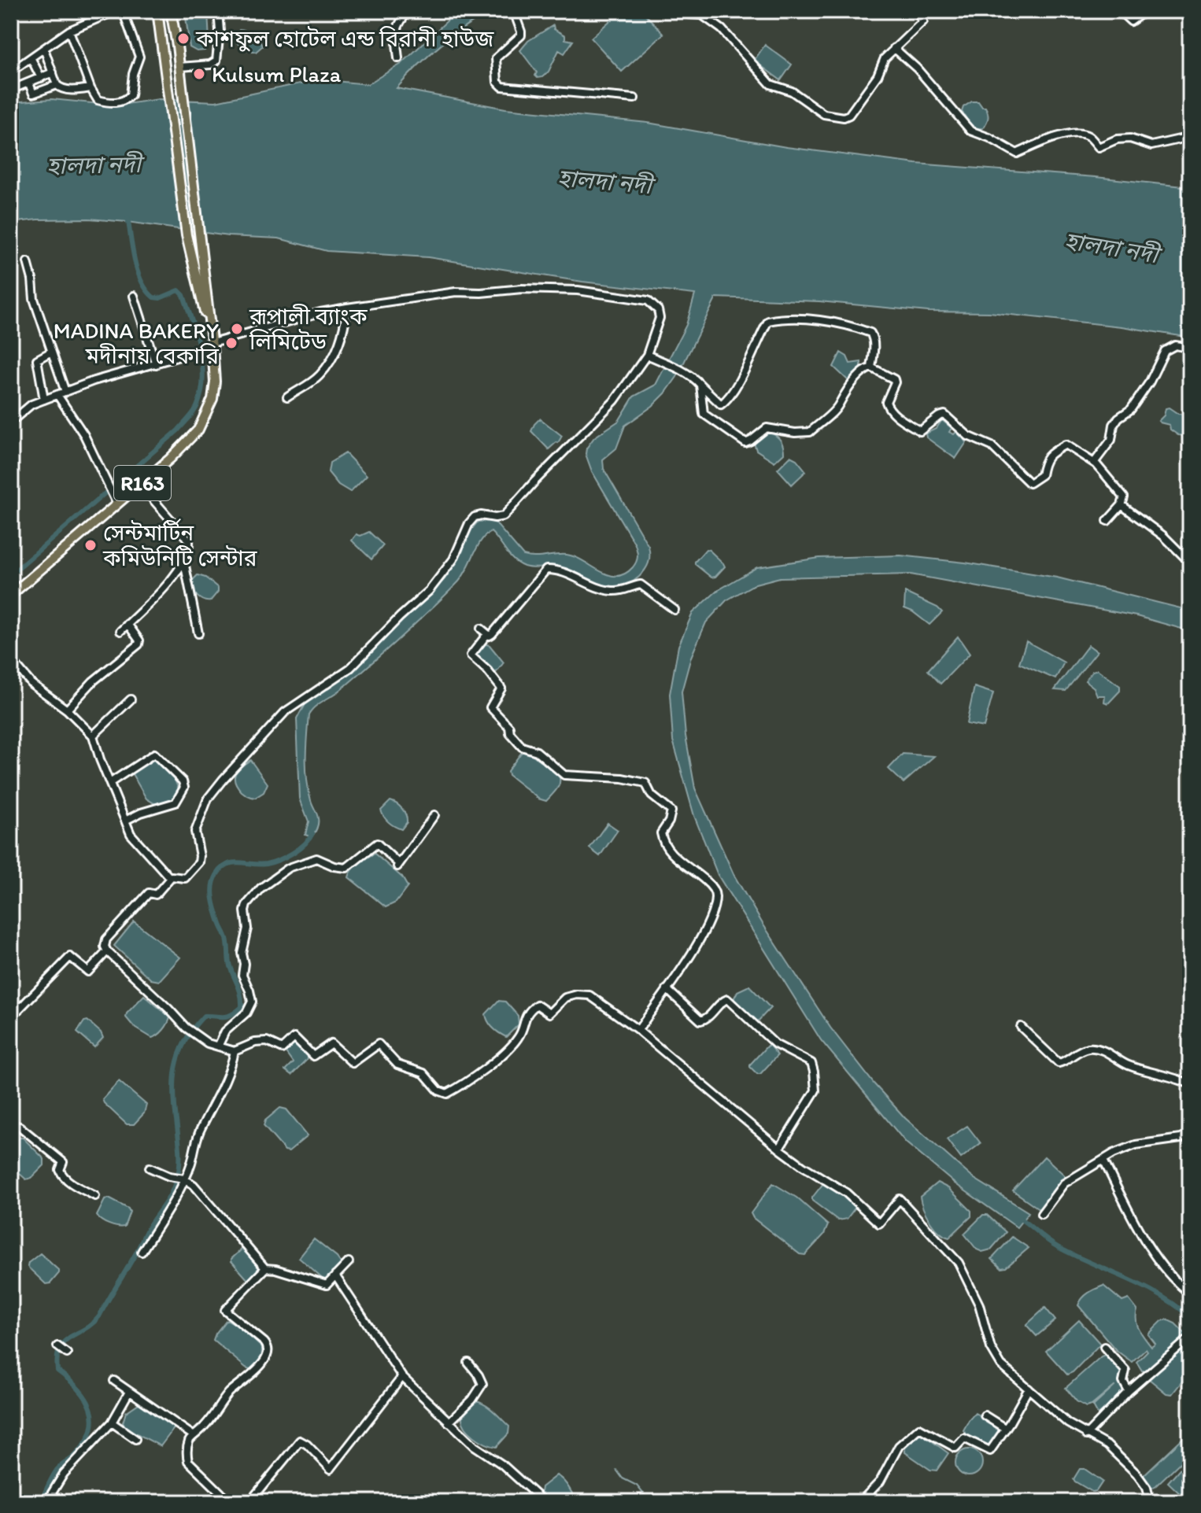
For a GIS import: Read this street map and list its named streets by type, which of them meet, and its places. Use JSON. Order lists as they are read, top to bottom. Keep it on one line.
{"streets":{"main road":["R163"]},"water":["হালদা নদী"],"places":["কাশফুল হোটেল এন্ড বিরানী হাউজ","Kulsum Plaza","রূপালী ব্যাংক লিমিটেড","MADINA BAKERY মদীনায় বেকারি","সেন্টমার্টিন কমিউনিটি সেন্টার"]}
